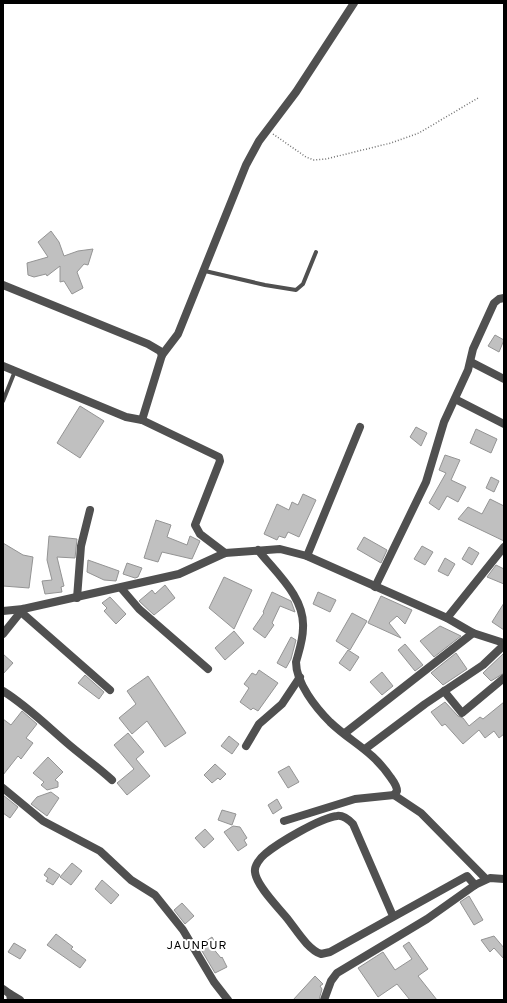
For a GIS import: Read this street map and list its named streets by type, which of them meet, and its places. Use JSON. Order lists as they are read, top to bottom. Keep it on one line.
{"districts":["JAUNPUR"]}
